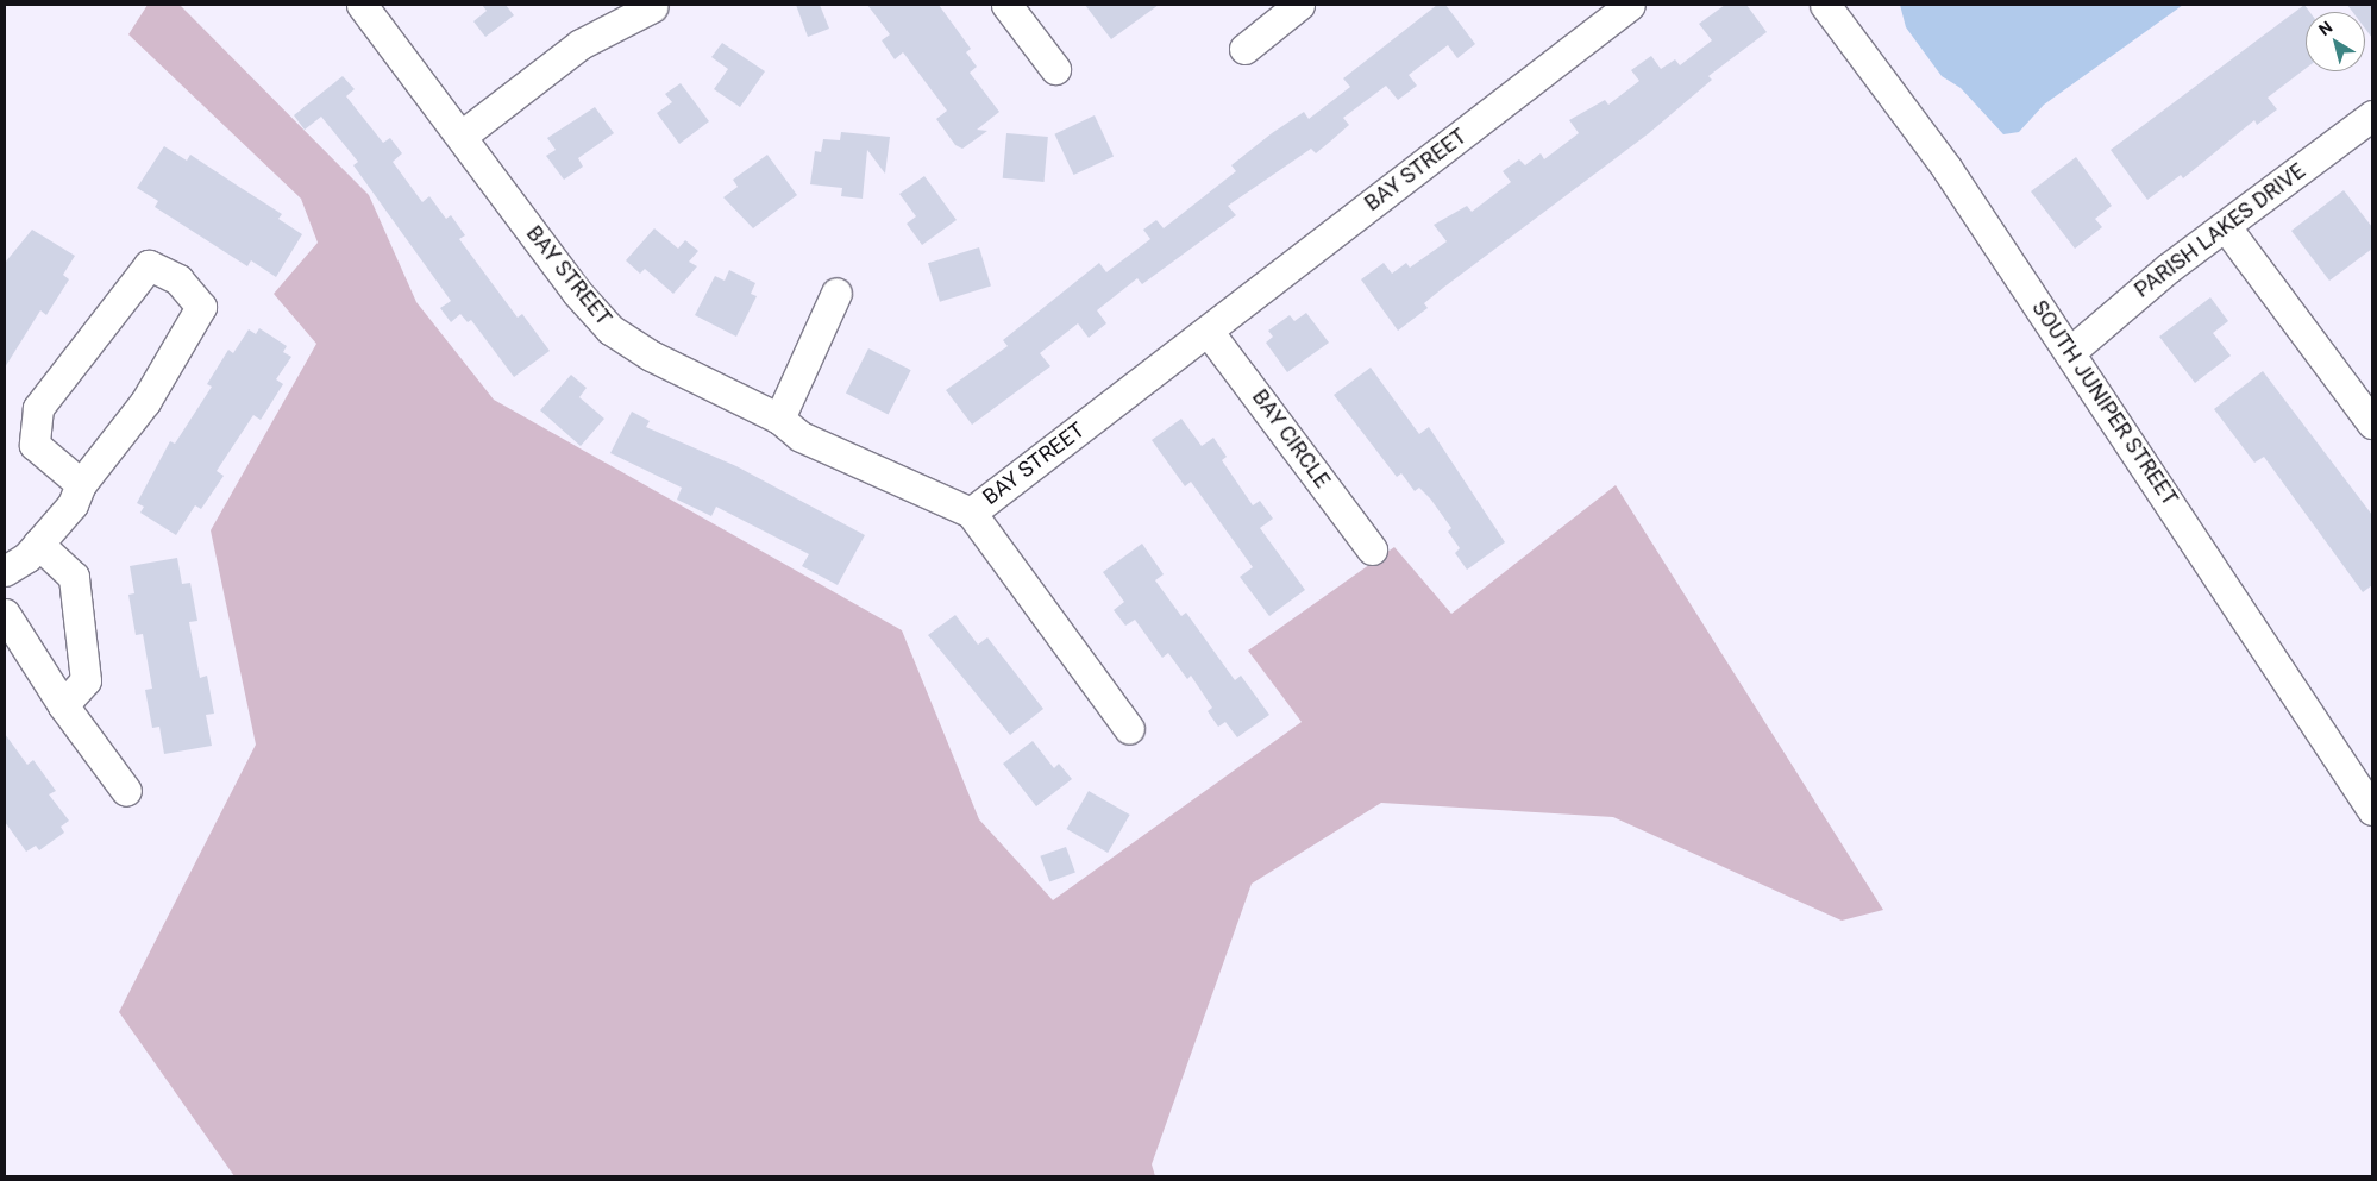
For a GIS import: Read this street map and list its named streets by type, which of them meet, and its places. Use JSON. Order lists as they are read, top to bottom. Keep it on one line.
{"streets":{"street":["BAY STREET","PARISH LAKES DRIVE","SOUTH JUNIPER STREET","BAY CIRCLE"]},"crossings":[["BAY STREET","BAY CIRCLE"],["PARISH LAKES DRIVE","SOUTH JUNIPER STREET"]],"north":"top left"}
